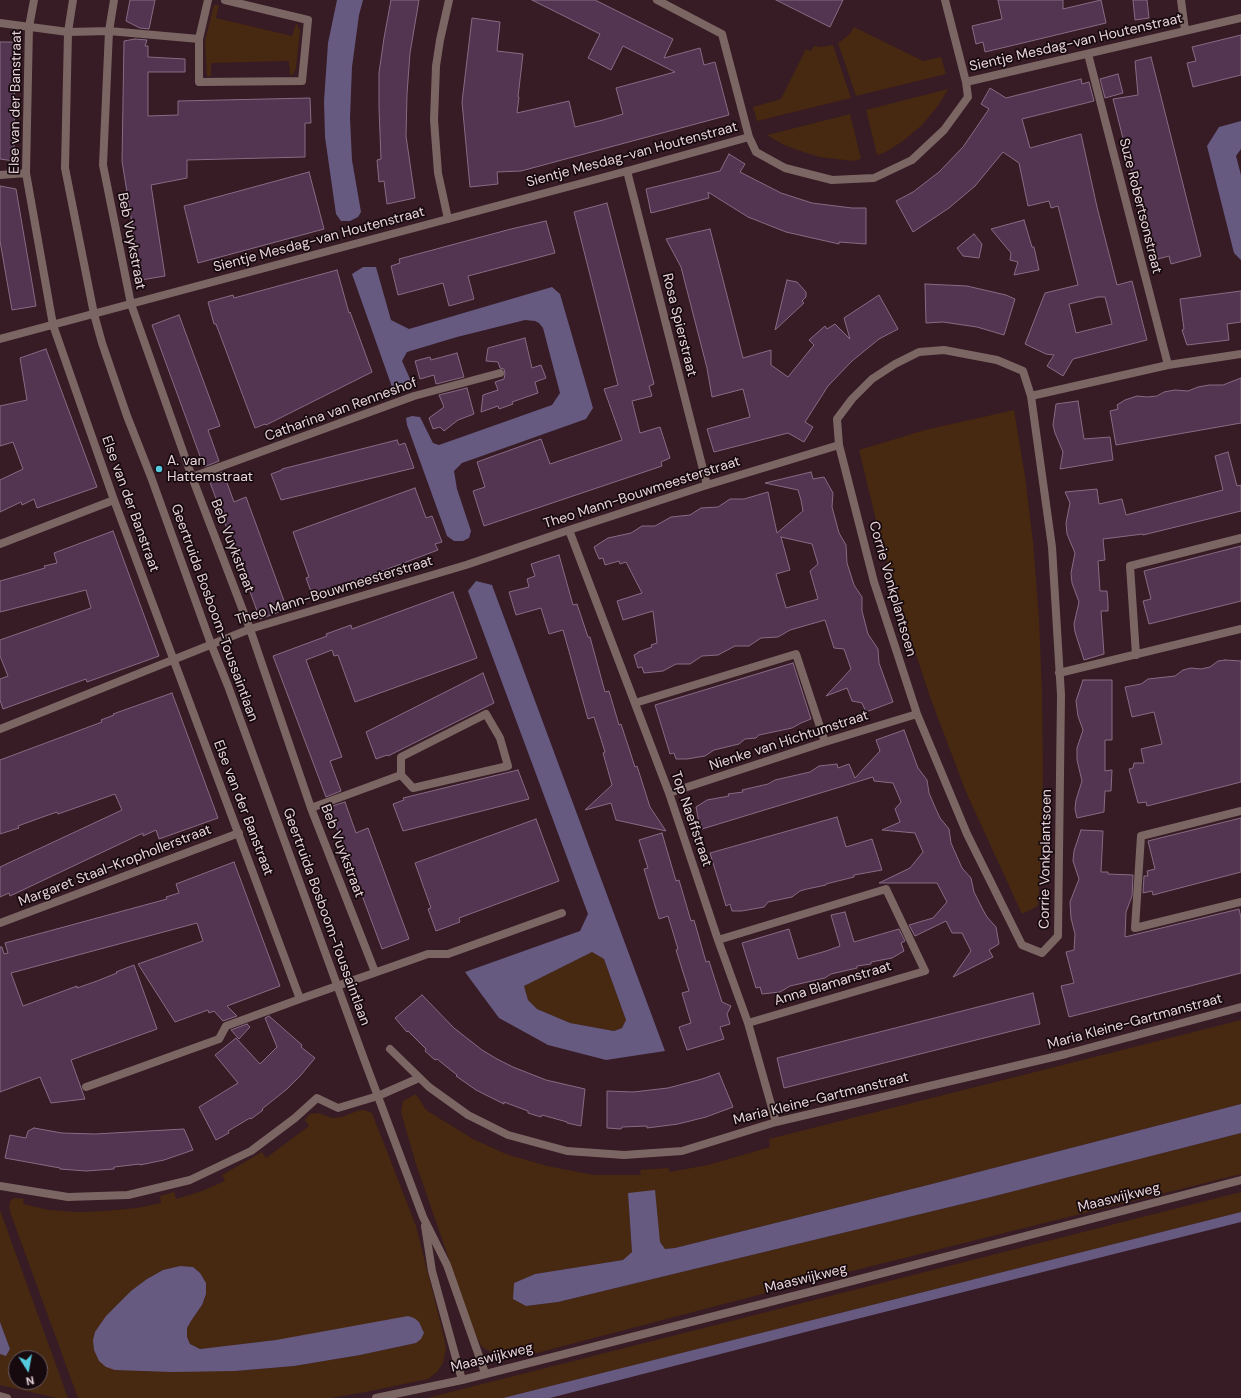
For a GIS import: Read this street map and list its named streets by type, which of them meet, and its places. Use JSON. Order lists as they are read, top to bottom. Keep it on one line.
{"streets":{"street":["Sientje Mesdag-van Houtenstraat","Else van der Banstraat","Suze Robertsonstraat","Beb Vuykstraat","Rosa Spierstraat","Catharina van Renneshof","Theo Mann-Bouwmeesterstraat","Corrie Vonkplantsoen","Geertruida Bosboom-Toussaintlaan","Nienke van Hichtumstraat","Top Naeffstraat","Margaret Staal-Krophollerstraat","Anna Blamanstraat","Maria Kleine-Gartmanstraat","Maaswijkweg"]},"crossings":[["Sientje Mesdag-van Houtenstraat","Else van der Banstraat"],["Sientje Mesdag-van Houtenstraat","Suze Robertsonstraat"],["Sientje Mesdag-van Houtenstraat","Beb Vuykstraat"],["Sientje Mesdag-van Houtenstraat","Rosa Spierstraat"],["Sientje Mesdag-van Houtenstraat","Geertruida Bosboom-Toussaintlaan"],["Else van der Banstraat","Theo Mann-Bouwmeesterstraat"],["Else van der Banstraat","Margaret Staal-Krophollerstraat"],["Beb Vuykstraat","Catharina van Renneshof"],["Beb Vuykstraat","Theo Mann-Bouwmeesterstraat"],["Rosa Spierstraat","Theo Mann-Bouwmeesterstraat"],["Theo Mann-Bouwmeesterstraat","Corrie Vonkplantsoen"],["Theo Mann-Bouwmeesterstraat","Geertruida Bosboom-Toussaintlaan"],["Theo Mann-Bouwmeesterstraat","Top Naeffstraat"],["Corrie Vonkplantsoen","Nienke van Hichtumstraat"],["Geertruida Bosboom-Toussaintlaan","Maaswijkweg"],["Nienke van Hichtumstraat","Top Naeffstraat"],["Top Naeffstraat","Anna Blamanstraat"],["Top Naeffstraat","Maria Kleine-Gartmanstraat"]],"places":["A. van Hattemstraat"],"north":"bottom"}
